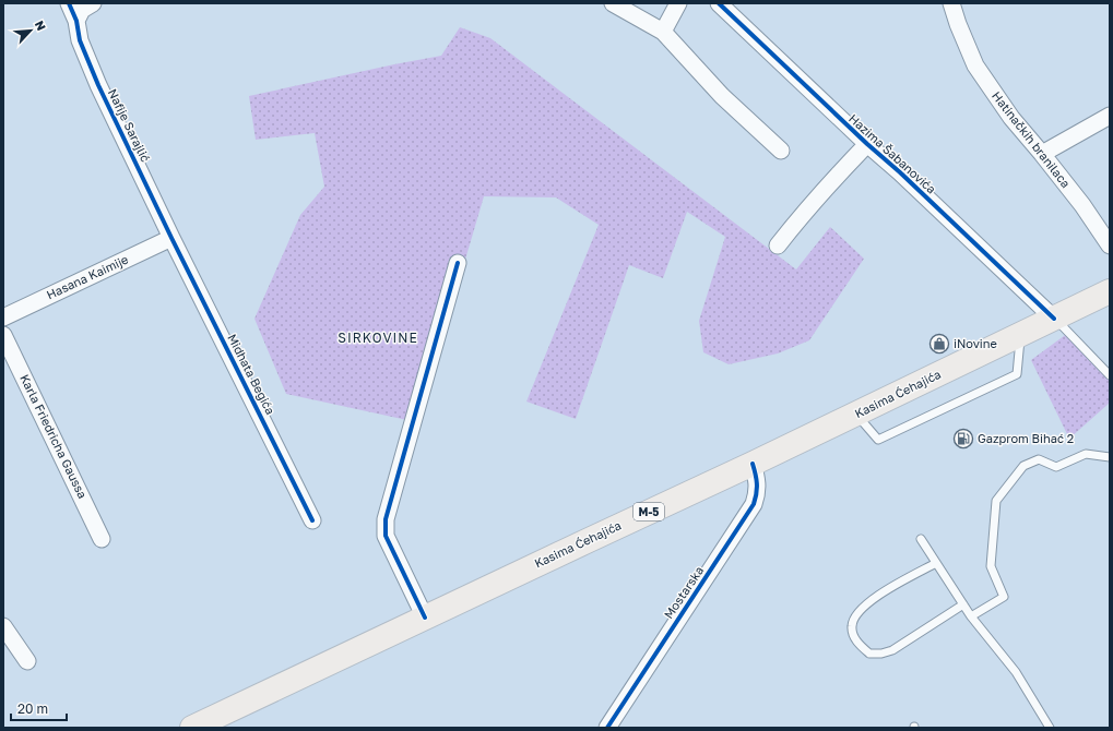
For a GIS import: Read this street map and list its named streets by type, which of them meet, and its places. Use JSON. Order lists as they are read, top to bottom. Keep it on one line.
{"streets":{"main road":["Kasima Ćehajića","M-5"],"street":["Nafije Sarajlić","Hatinačkih branilaca","Hazima Šabanovića","Hasana Kaimije","Midhata Begića","Karla Friedricha Gaussa","Mostarska"]},"crossings":[["Nafije Sarajlić","Hasana Kaimije"],["Nafije Sarajlić","Midhata Begića"],["Hazima Šabanovića","Kasima Ćehajića"],["Hasana Kaimije","Midhata Begića"],["Kasima Ćehajića","Mostarska"]],"districts":["SIRKOVINE"],"places":{"shop":["iNovine"],"fuel station":["Gazprom Bihać 2"]},"scale_bar":"20 m","north":"top right"}
